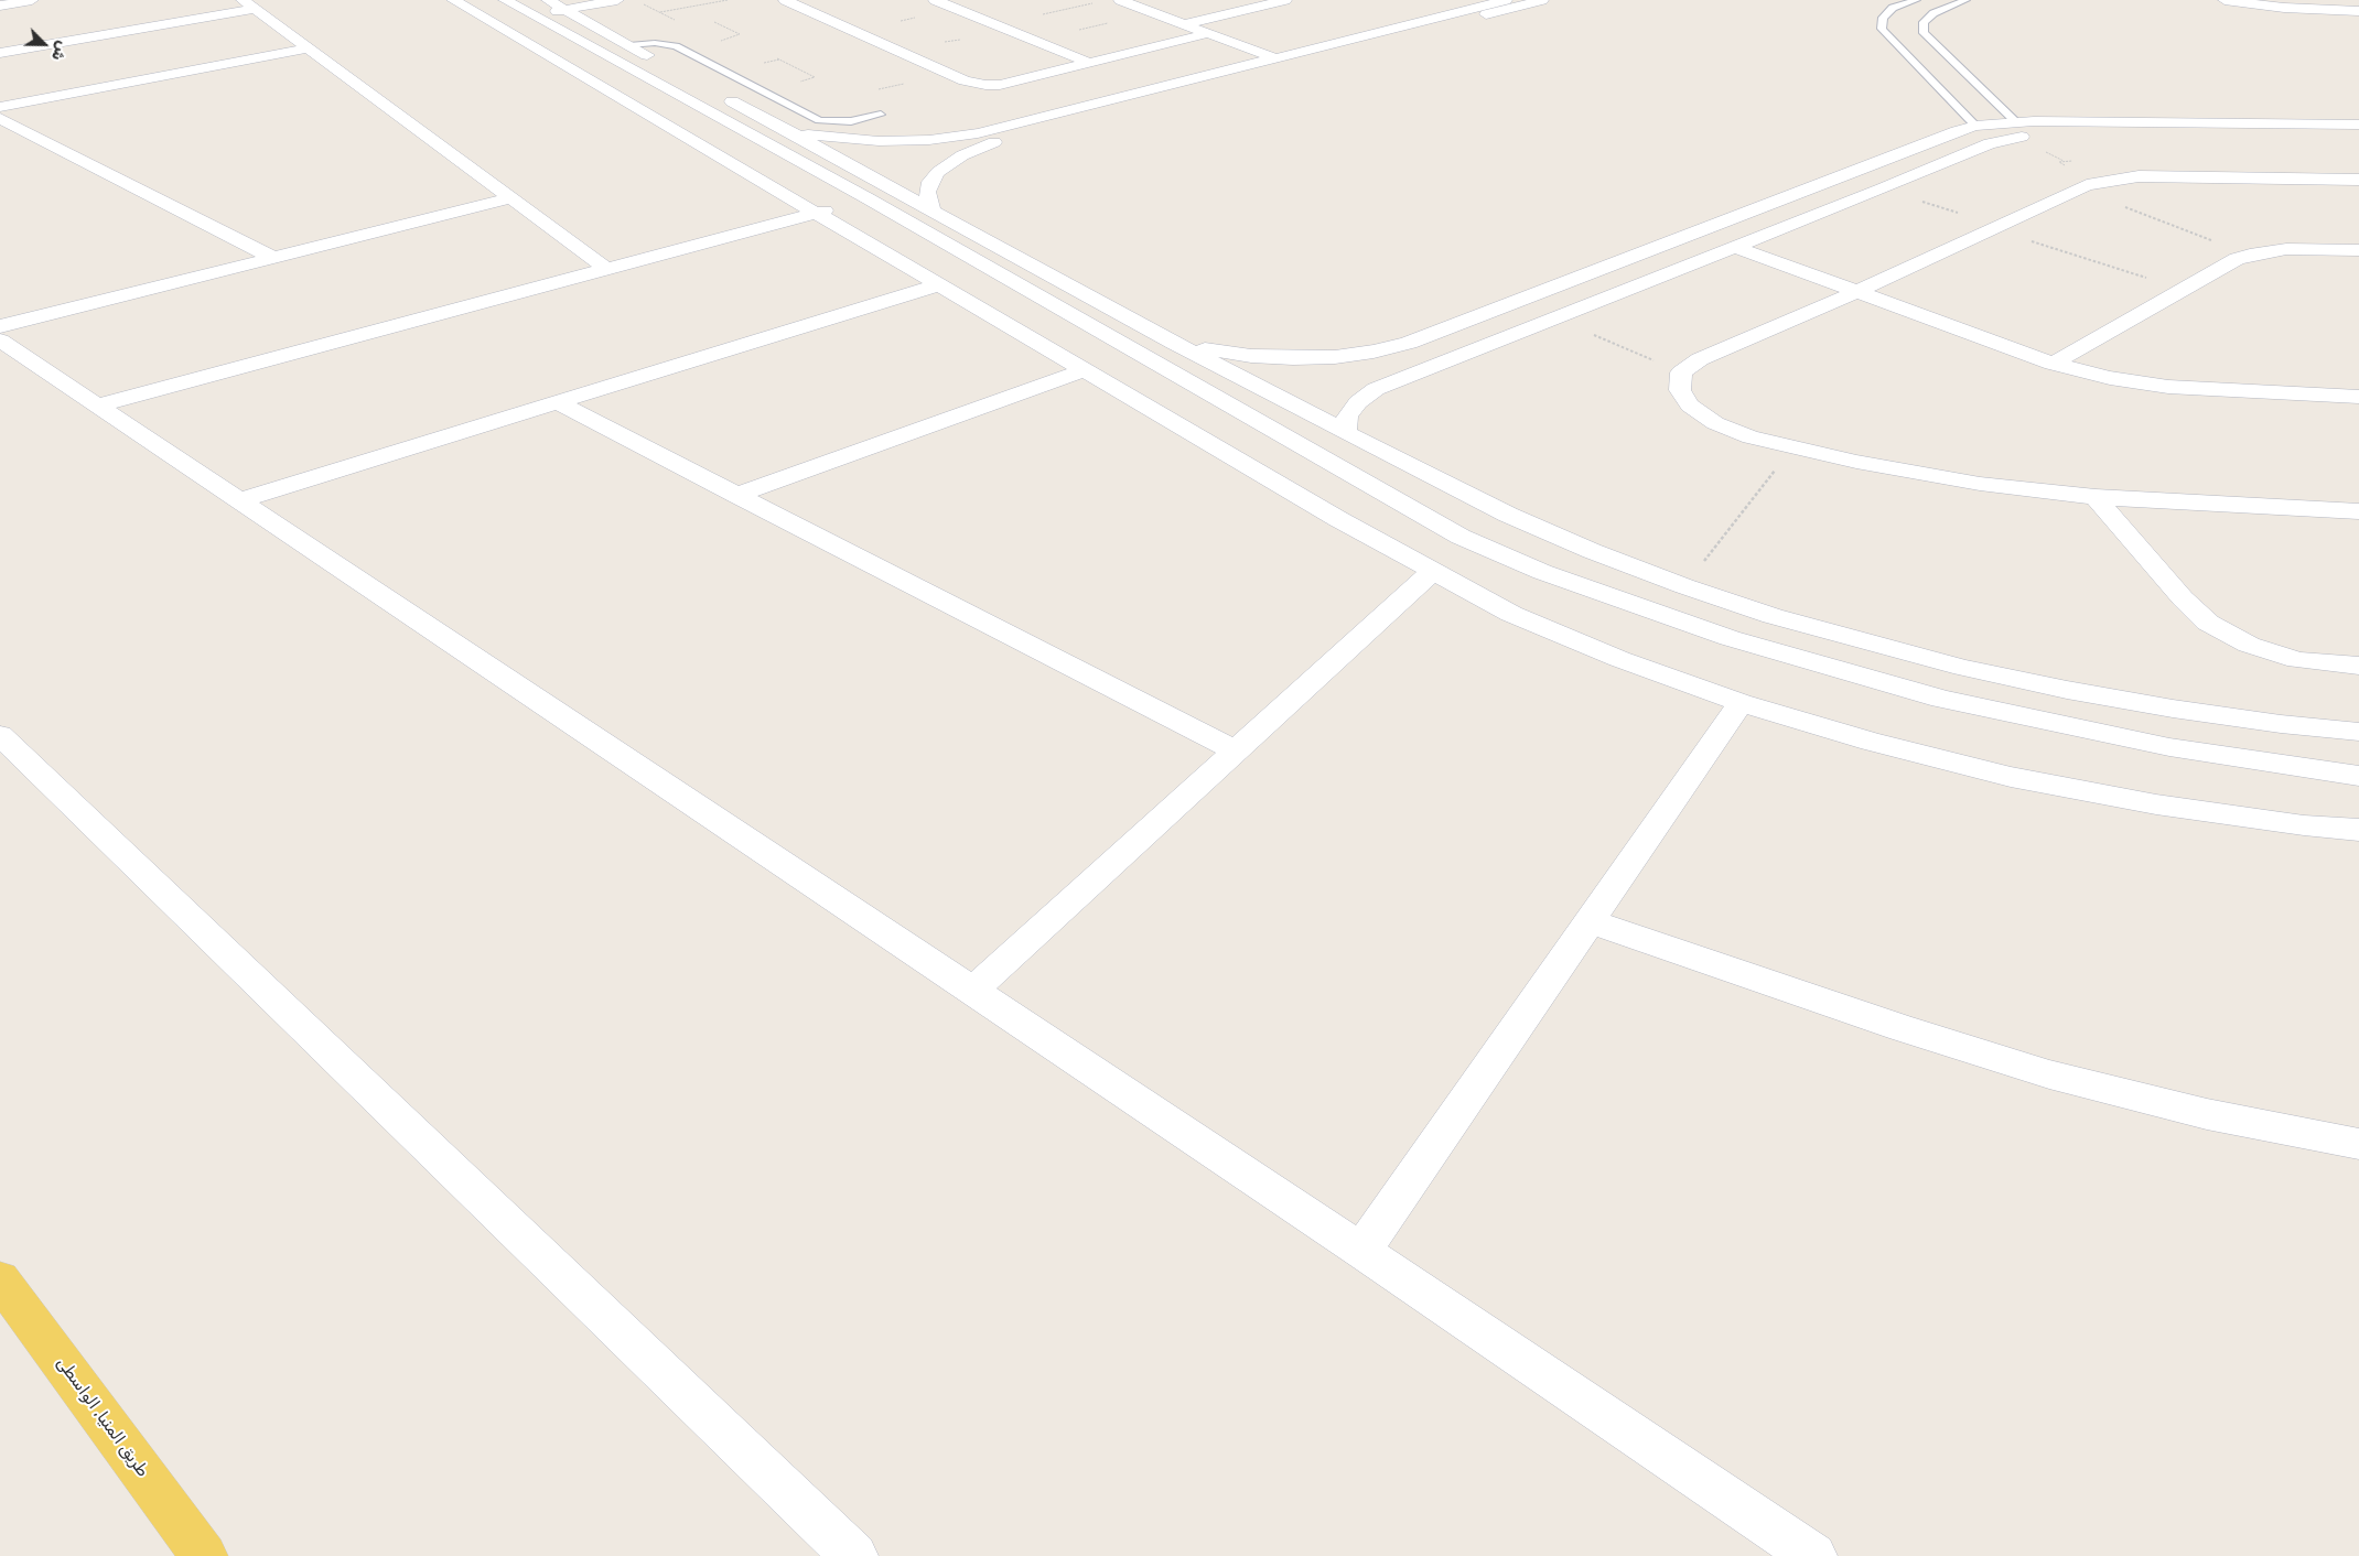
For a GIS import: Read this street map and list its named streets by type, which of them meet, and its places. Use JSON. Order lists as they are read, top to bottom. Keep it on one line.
{"streets":{"main road":["طريق المنيا, الواسطى"]},"north":"bottom right"}
